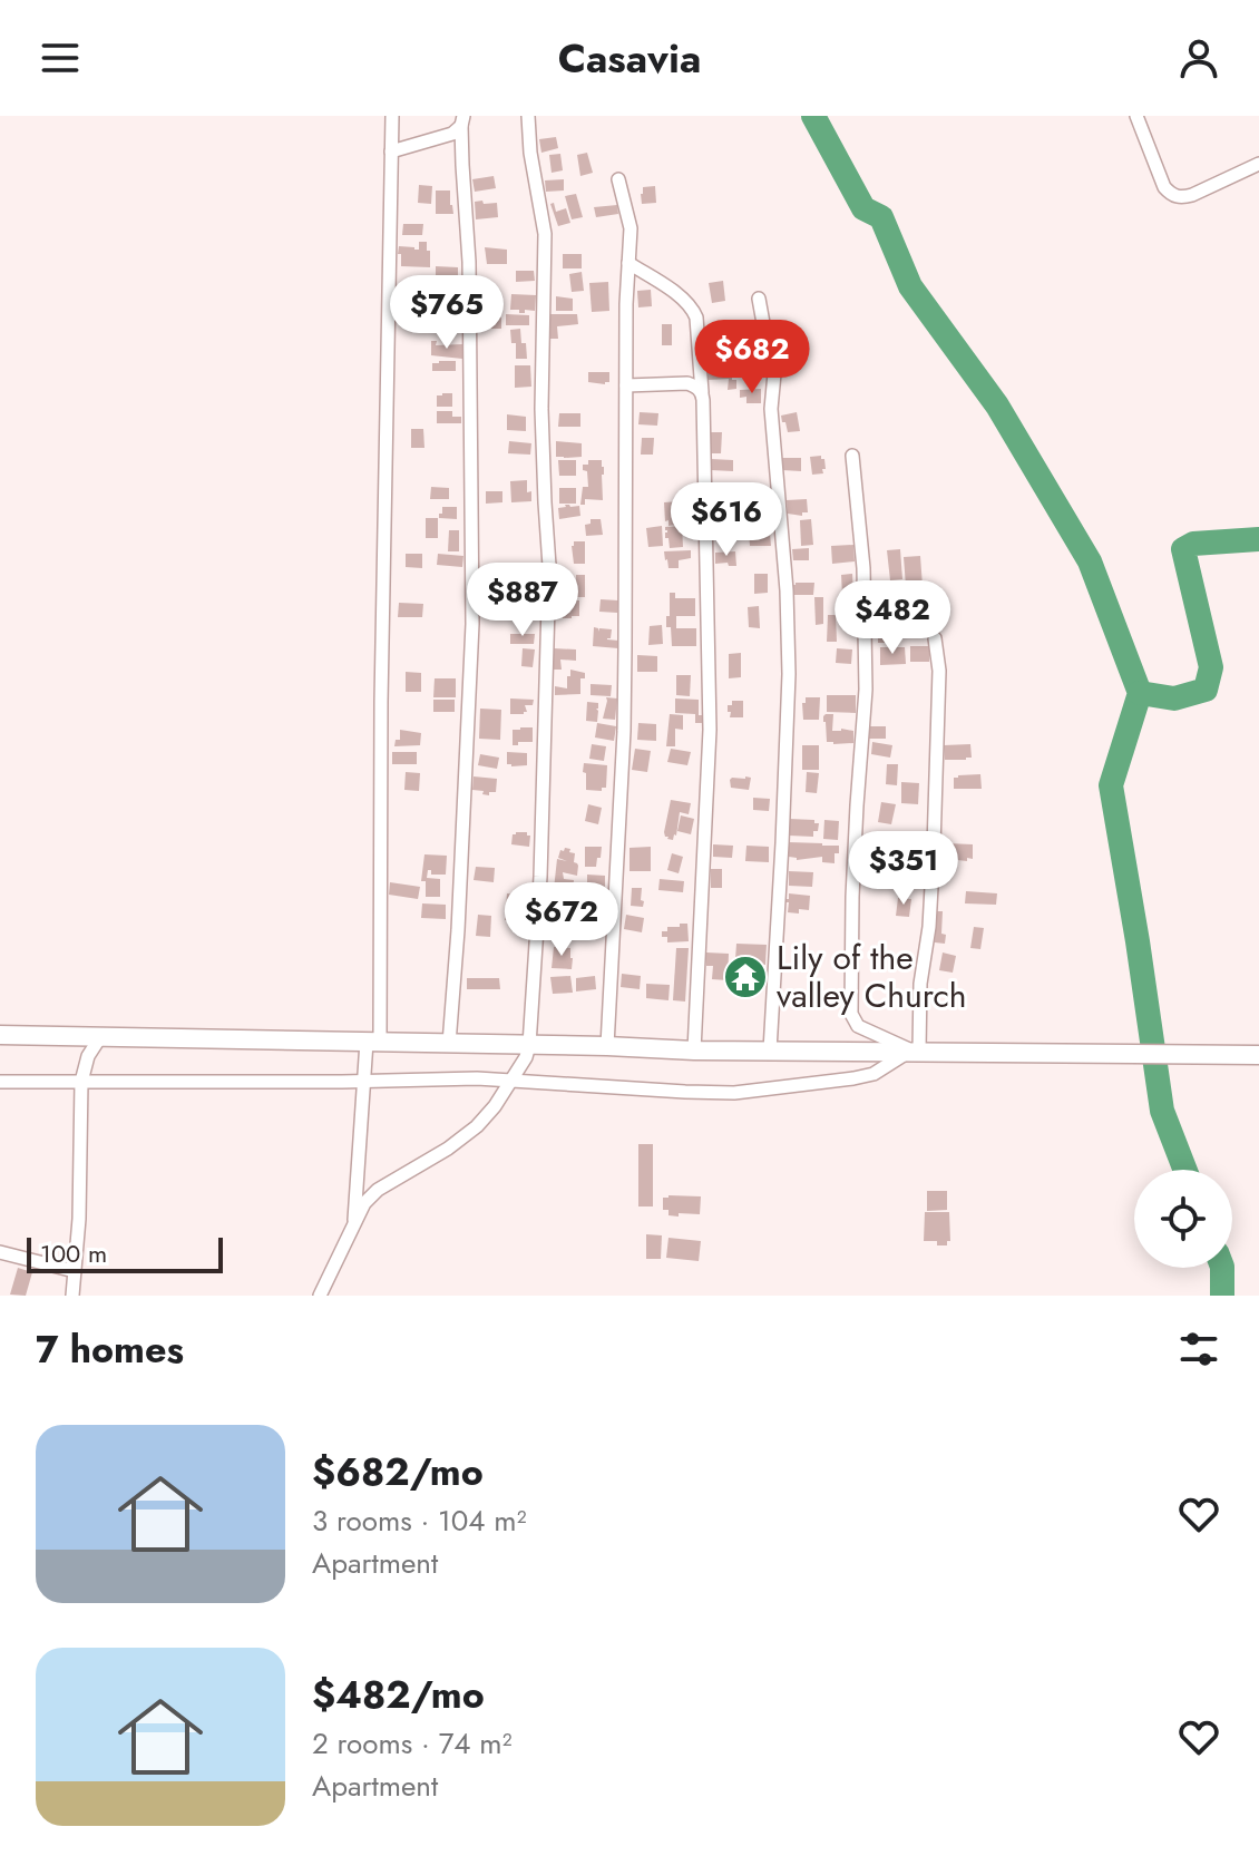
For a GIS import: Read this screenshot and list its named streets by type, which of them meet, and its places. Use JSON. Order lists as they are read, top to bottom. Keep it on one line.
{"places":{"temple":["Lily of the valley Church"]},"scale_bar":"100 m","page":{"header":"Casavia","price":["$765","$682","$616","$887","$482","$351","$672"],"scale":"100 m","heading":"7 homes","list":[{"name":"$682/mo","note":"3 rooms · 104 m² · Apartment"},{"name":"$482/mo","note":"2 rooms · 74 m² · Apartment"}]}}
